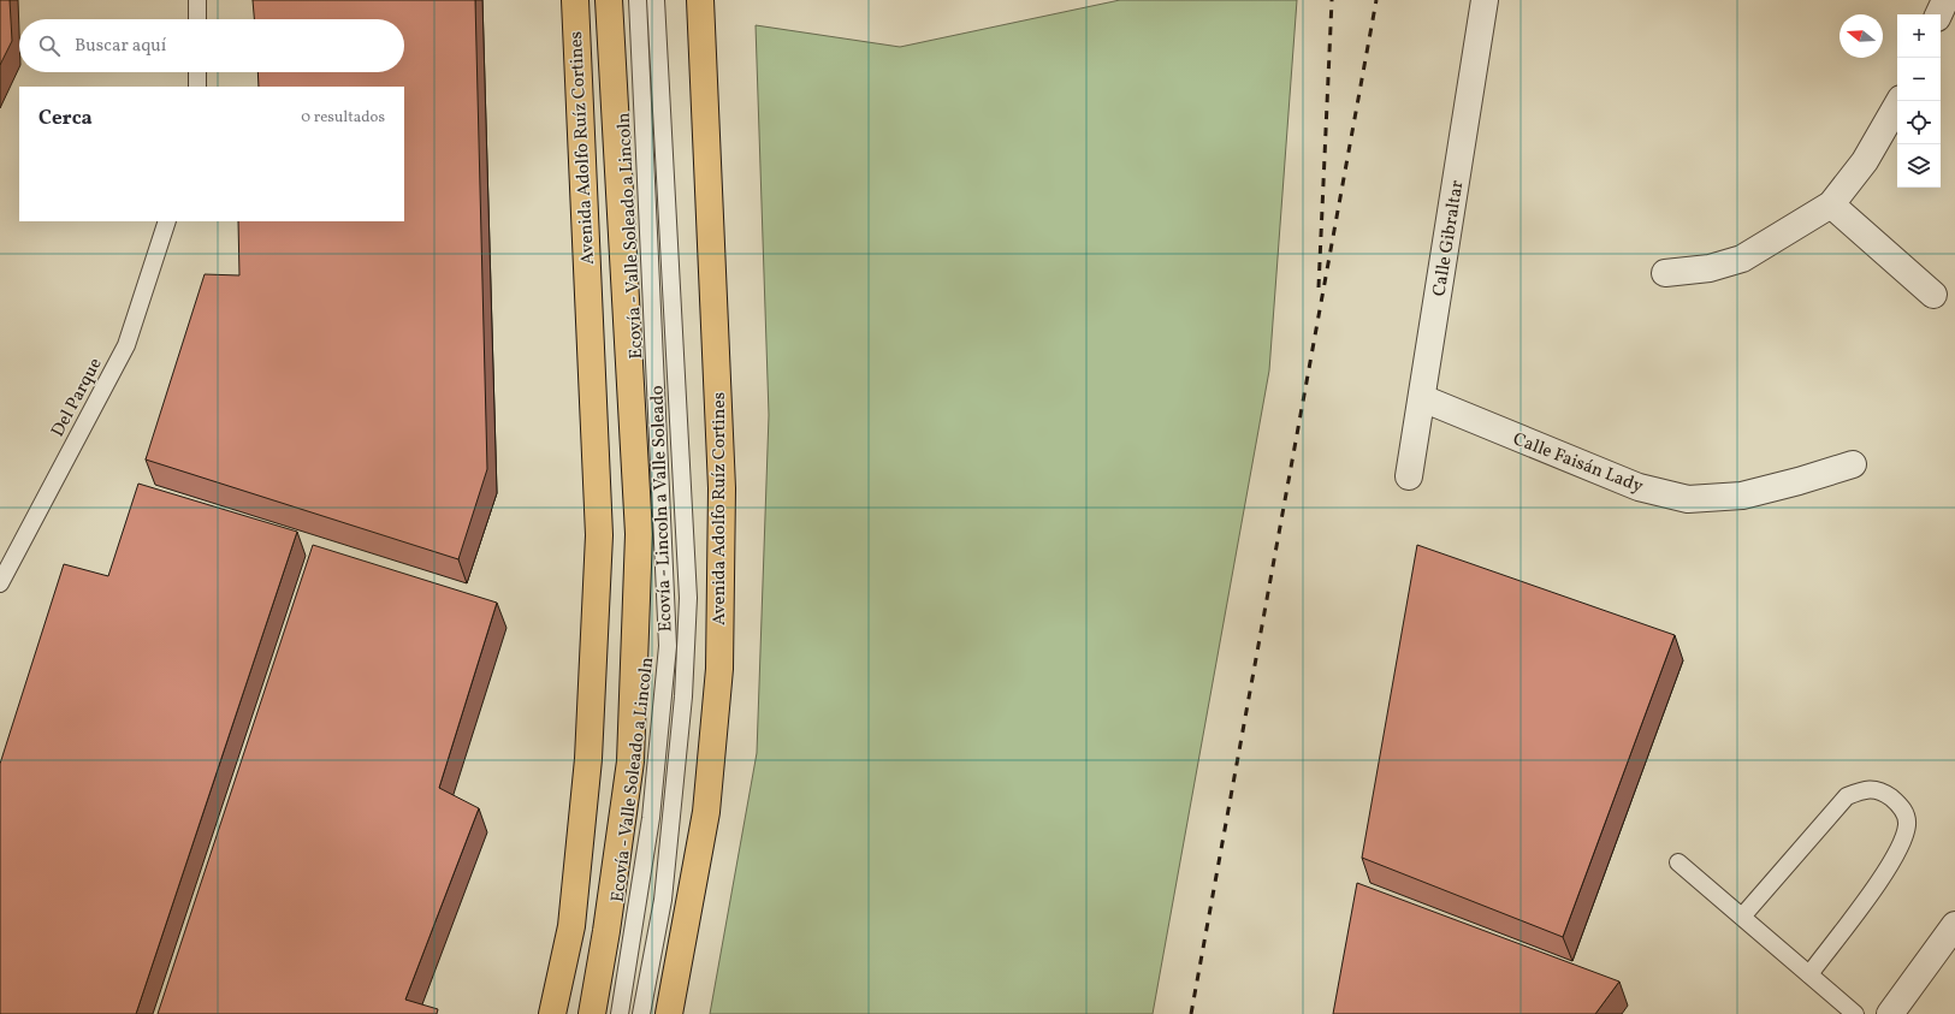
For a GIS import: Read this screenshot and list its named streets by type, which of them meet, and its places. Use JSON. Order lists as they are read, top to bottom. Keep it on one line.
{"streets":{"main road":["Avenida Adolfo Ruíz Cortines"],"street":["Calle Gibraltar","Calle Faisán Lady"],"lane":["Ecovía - Valle Soleado a Lincoln","Del Parque","Ecovía - Lincoln a Valle Soleado"]},"crossings":[["Calle Gibraltar","Calle Faisán Lady"]],"north":"left","page":{"map_buttons":["+","−"],"search":"Buscar aquí","heading":["Cerca","0 resultados"]}}
